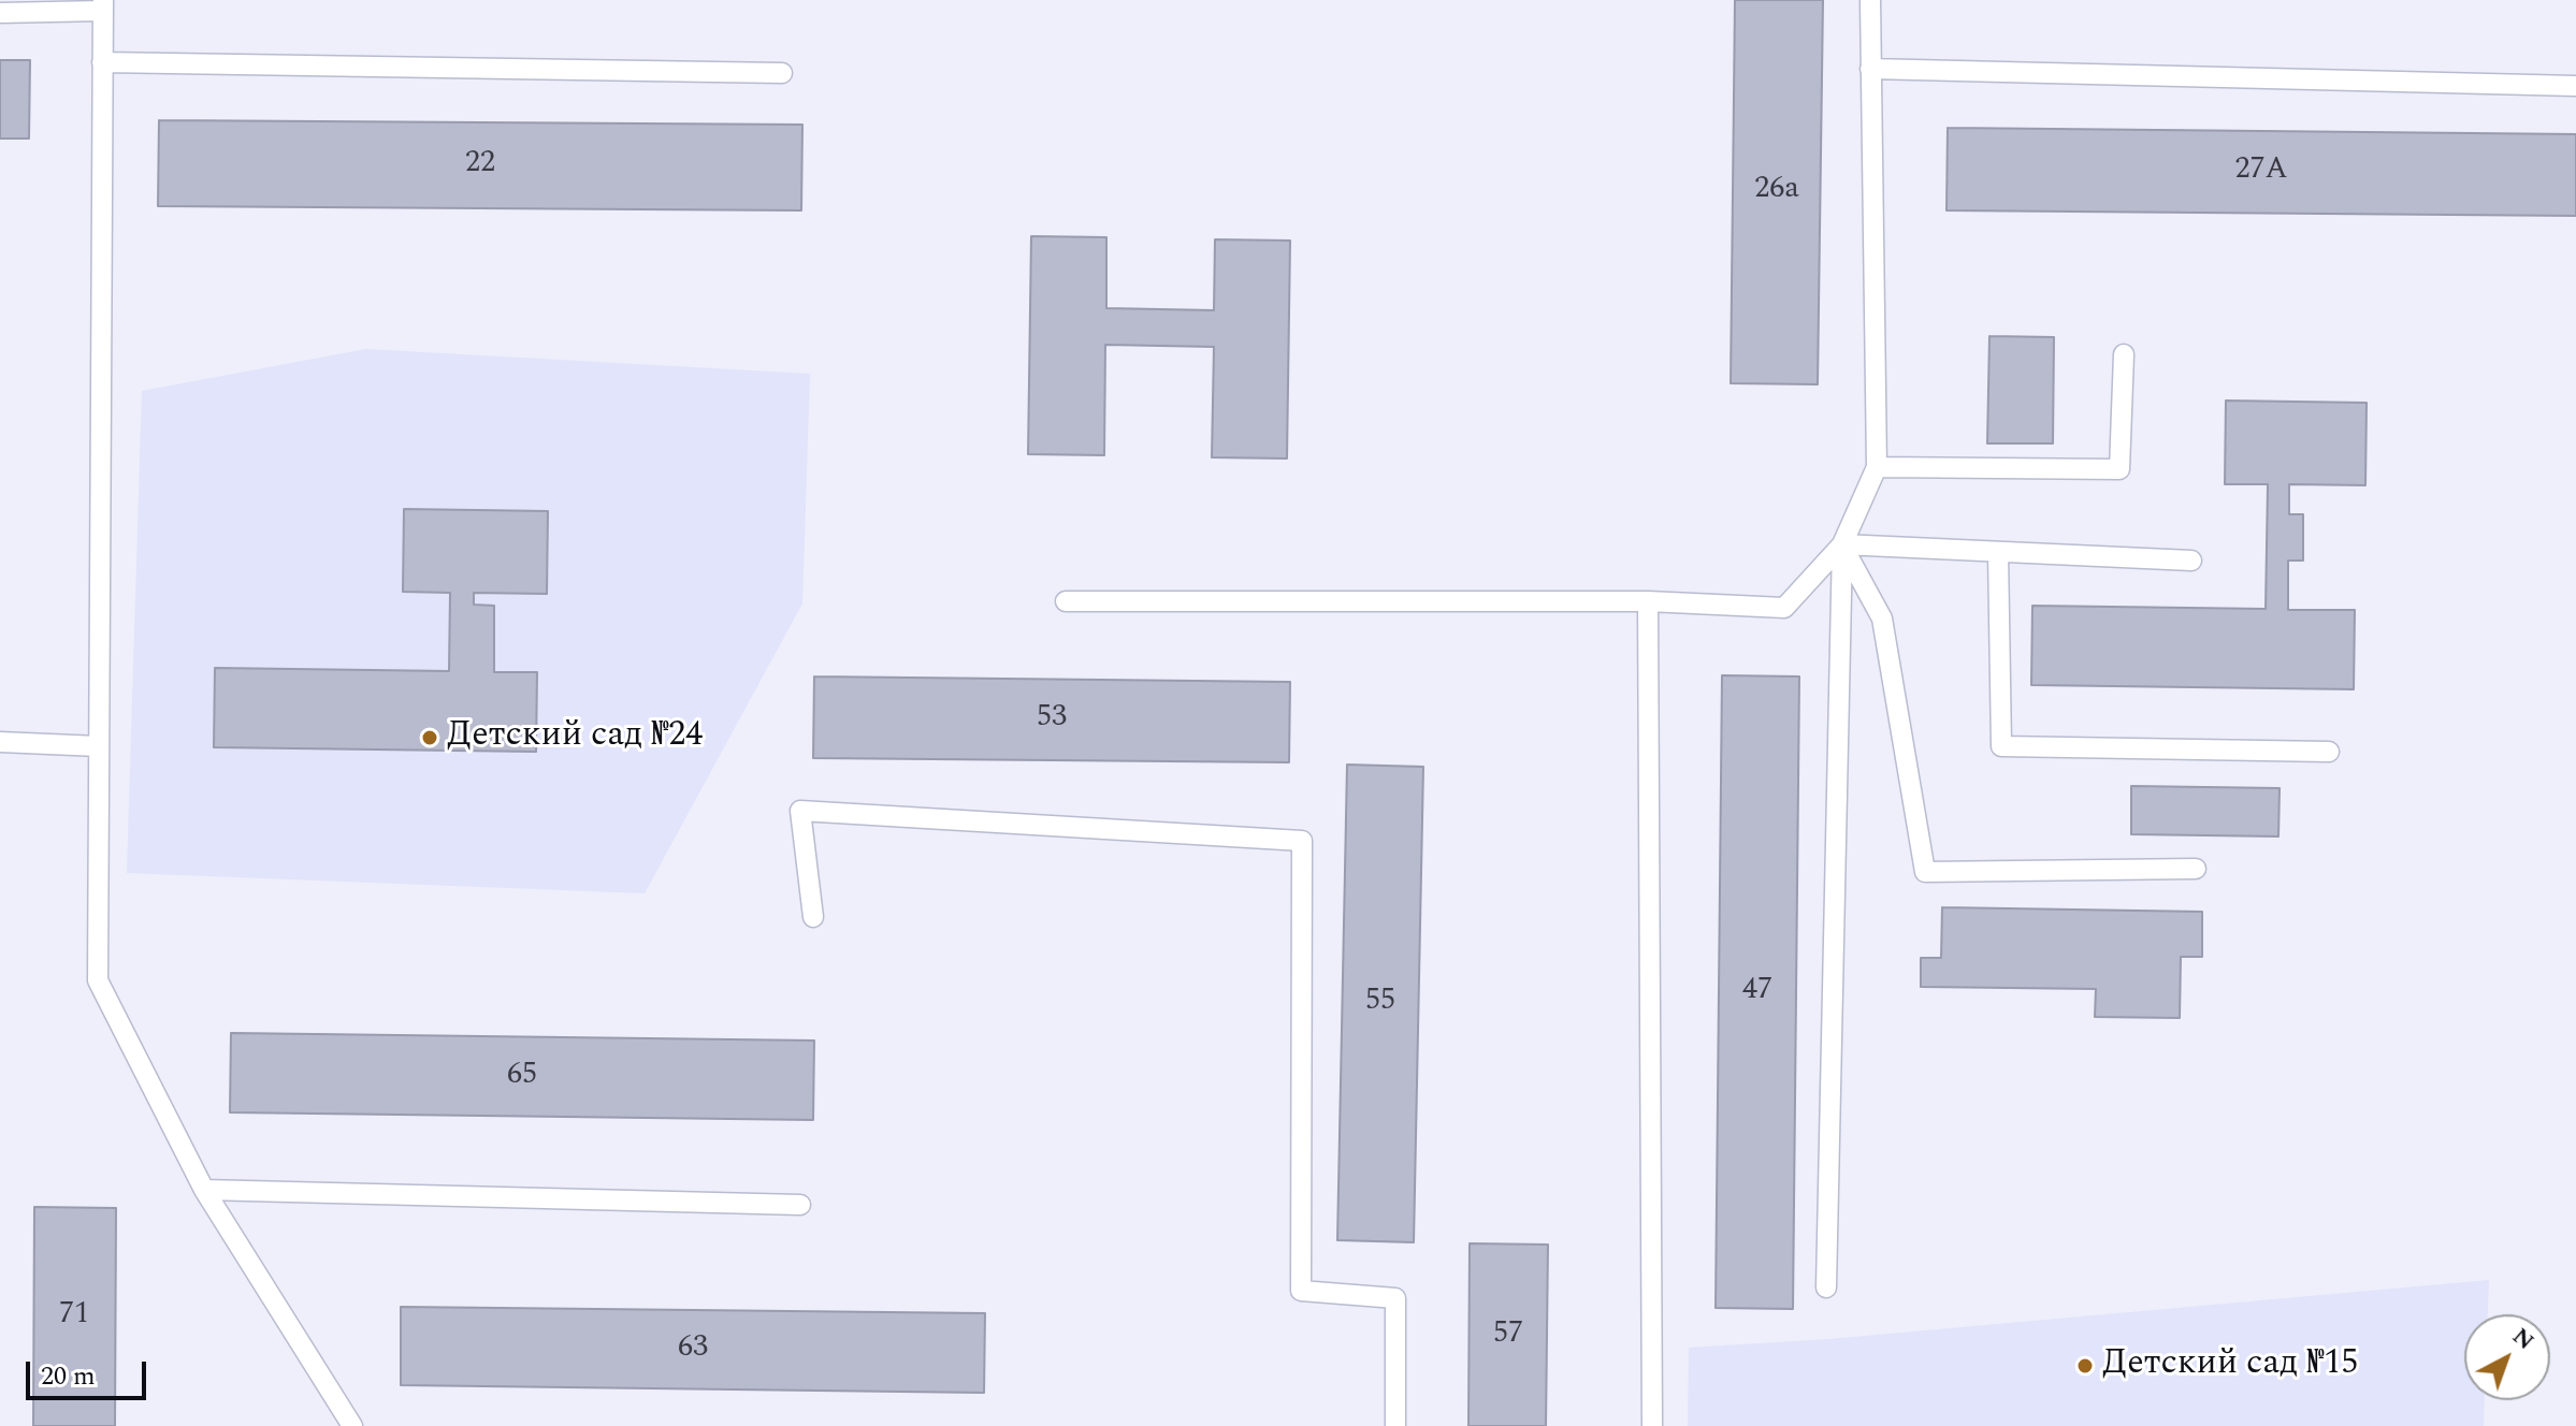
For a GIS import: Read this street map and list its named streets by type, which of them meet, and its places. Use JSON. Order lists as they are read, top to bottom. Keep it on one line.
{"places":["Детский сад №24","Детский сад №15"],"house_numbers":["22","27А","26а","53","47","55","65","71","57","63"],"scale_bar":"20 m","north":"top right"}
